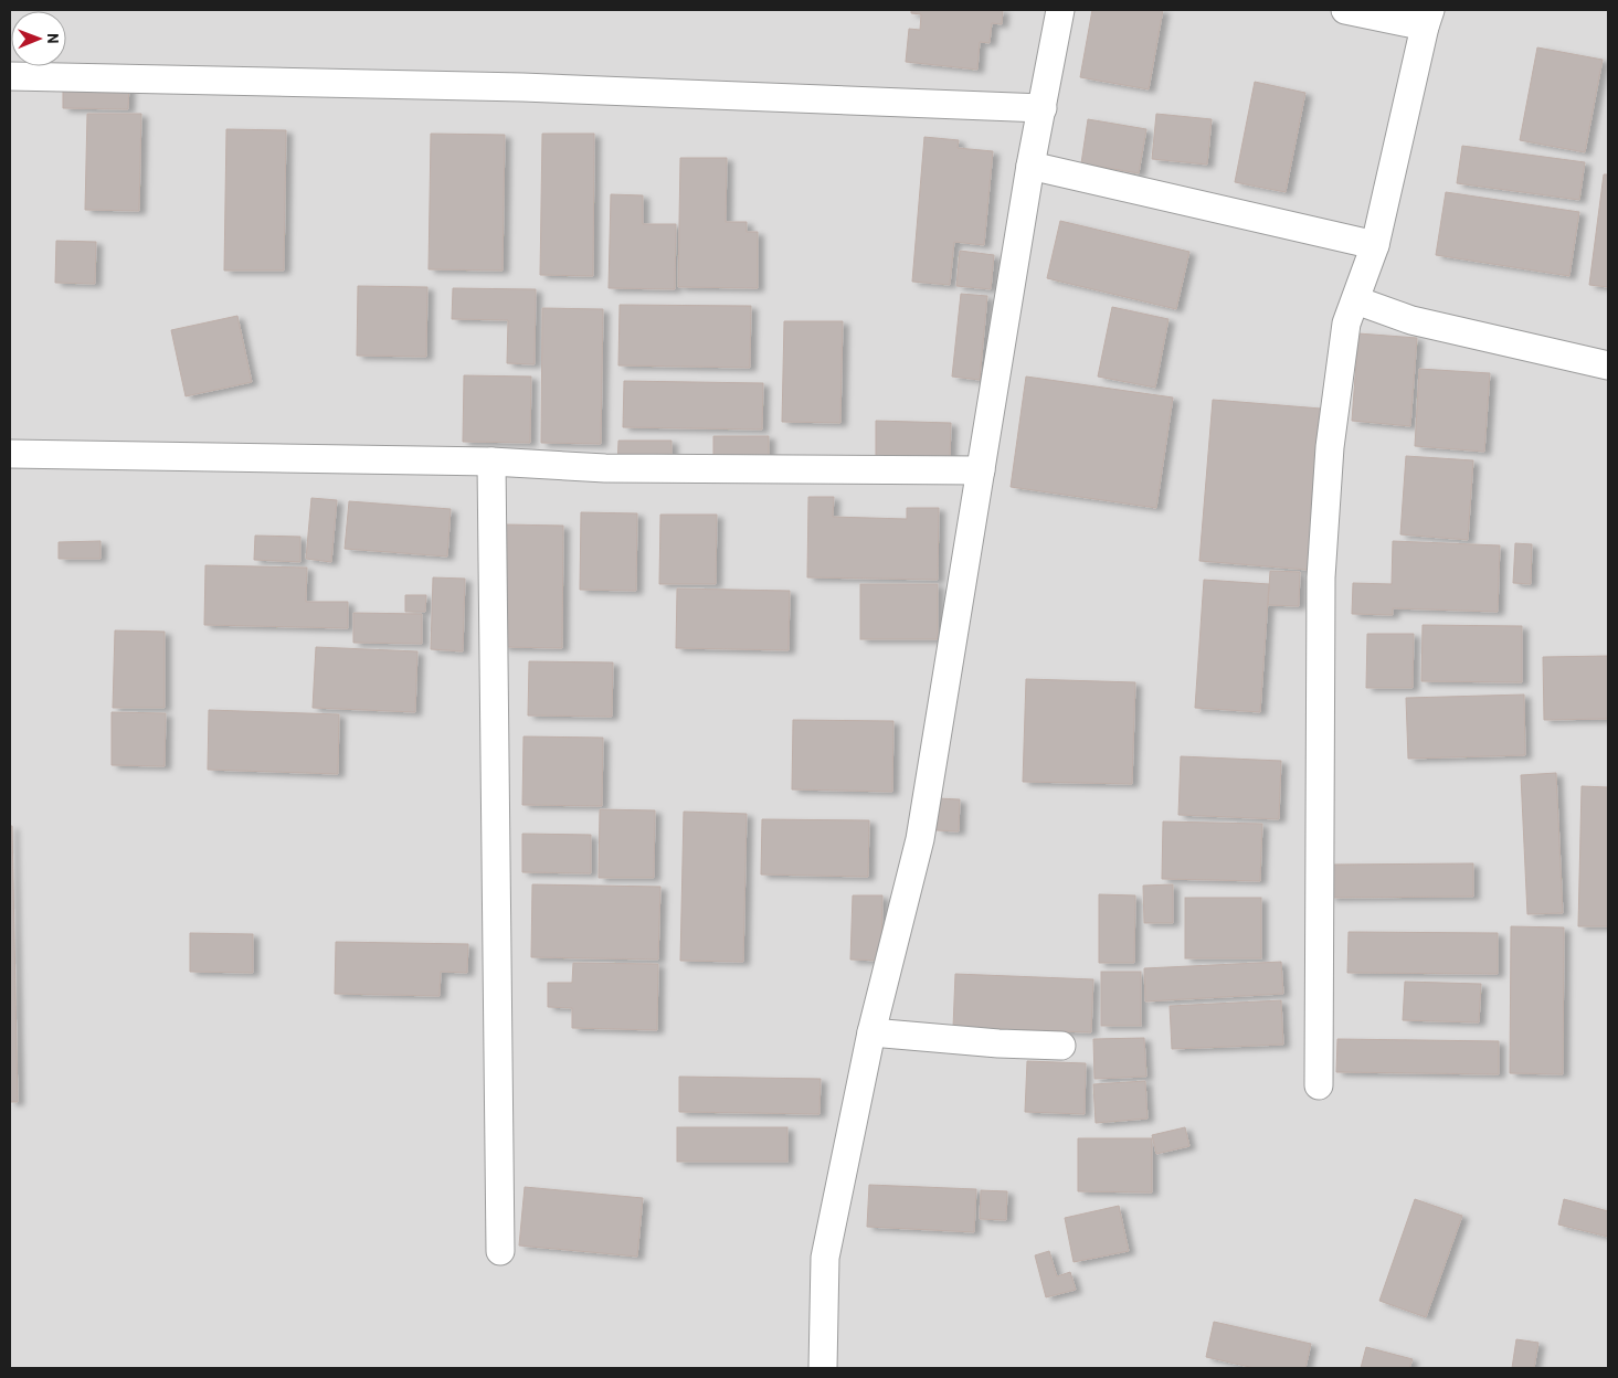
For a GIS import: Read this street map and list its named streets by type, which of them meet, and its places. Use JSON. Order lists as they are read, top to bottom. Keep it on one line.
{"north":"right"}
